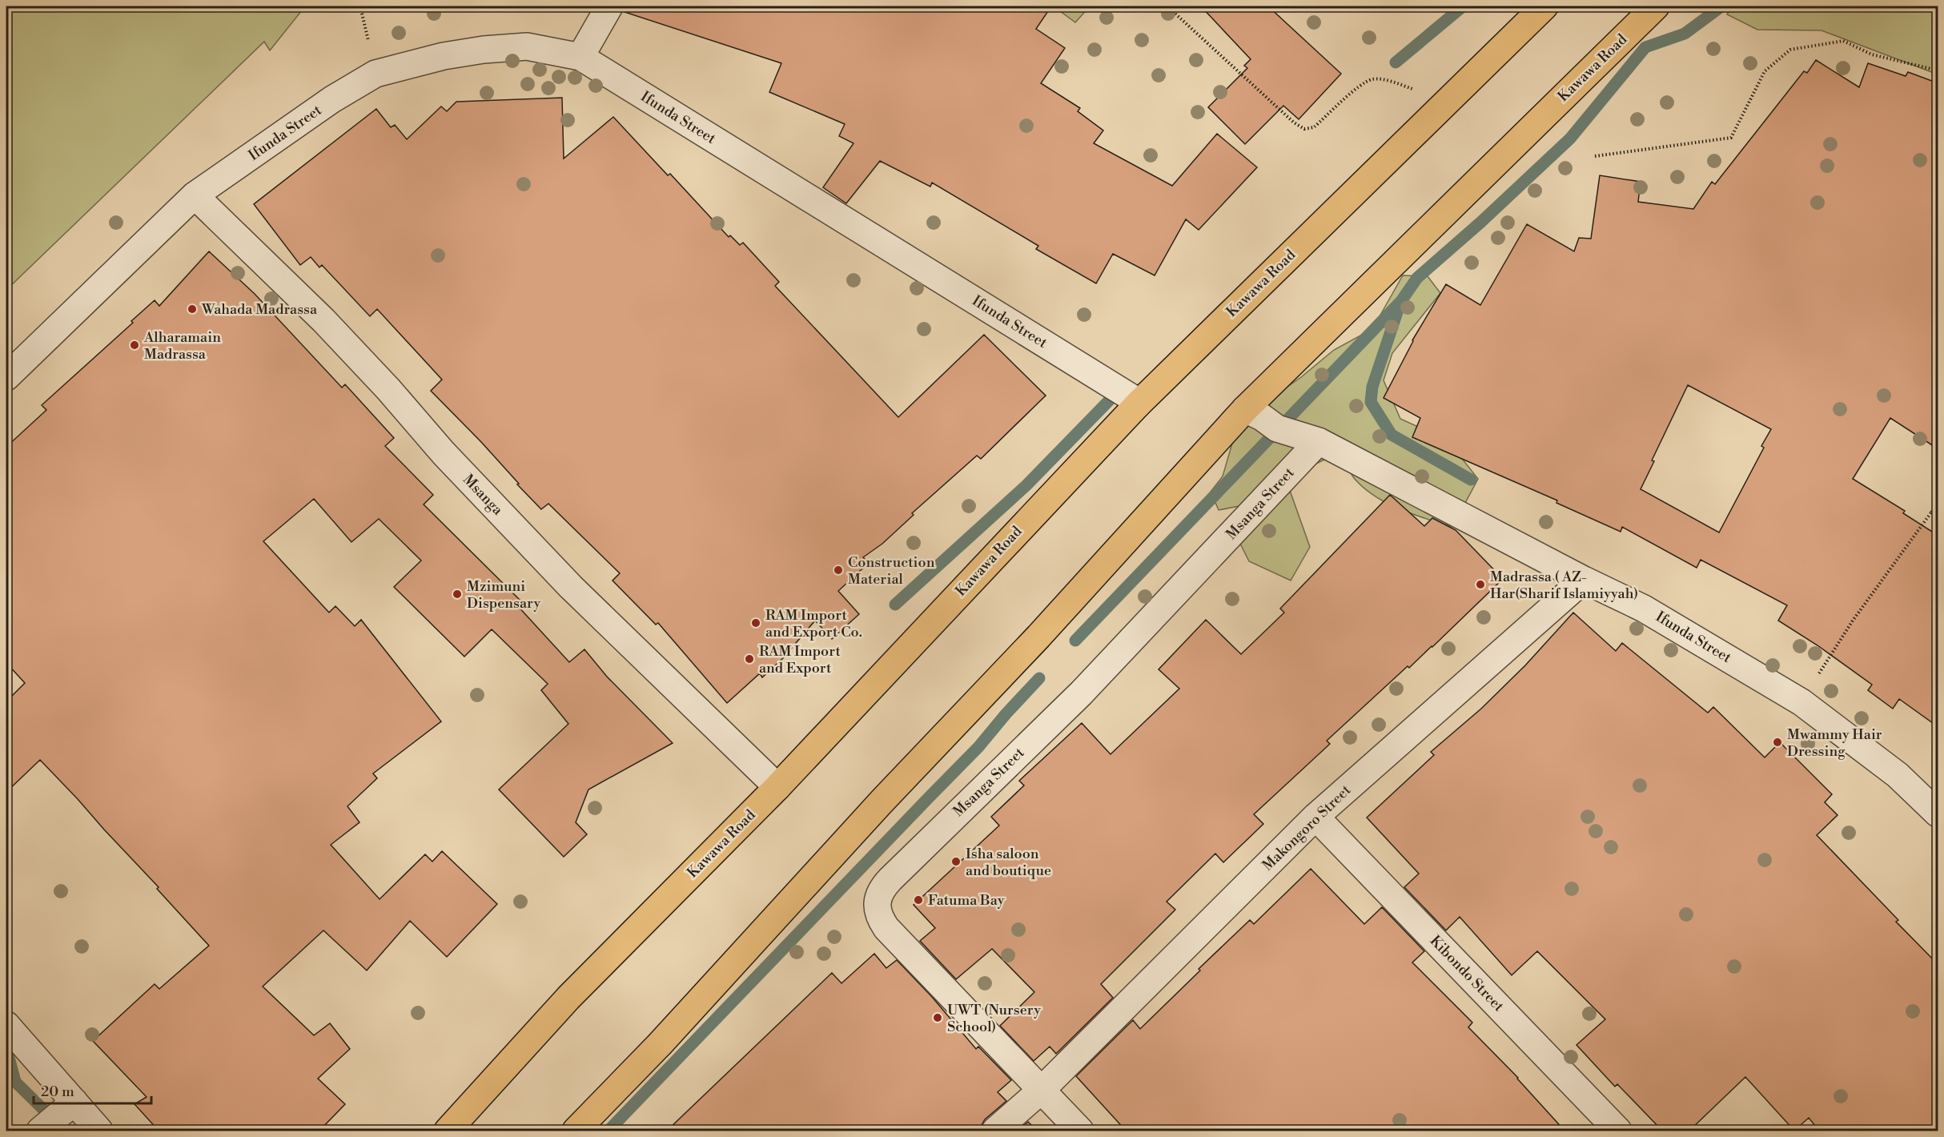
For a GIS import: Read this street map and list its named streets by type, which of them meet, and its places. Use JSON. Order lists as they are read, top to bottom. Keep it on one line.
{"streets":{"main road":["Kawawa Road"],"street":["Ifunda Street","Msanga","Msanga Street","Makongoro Street","Kibondo Street"]},"crossings":[["Kawawa Road","Ifunda Street"],["Kawawa Road","Msanga"],["Ifunda Street","Msanga"],["Ifunda Street","Msanga Street"],["Ifunda Street","Makongoro Street"],["Msanga Street","Makongoro Street"],["Makongoro Street","Kibondo Street"]],"places":["Wahada Madrassa","Alharamain Madrassa","Construction Material","Madrassa ( AZ- Har(Sharif Islamiyyah)","Mzimuni Dispensary","RAM Import and Export Co.","RAM Import and Export","Mwammy Hair Dressing","Isha saloon and boutique","Fatuma Bay","UWT (Nursery School)"],"scale_bar":"20 m"}
